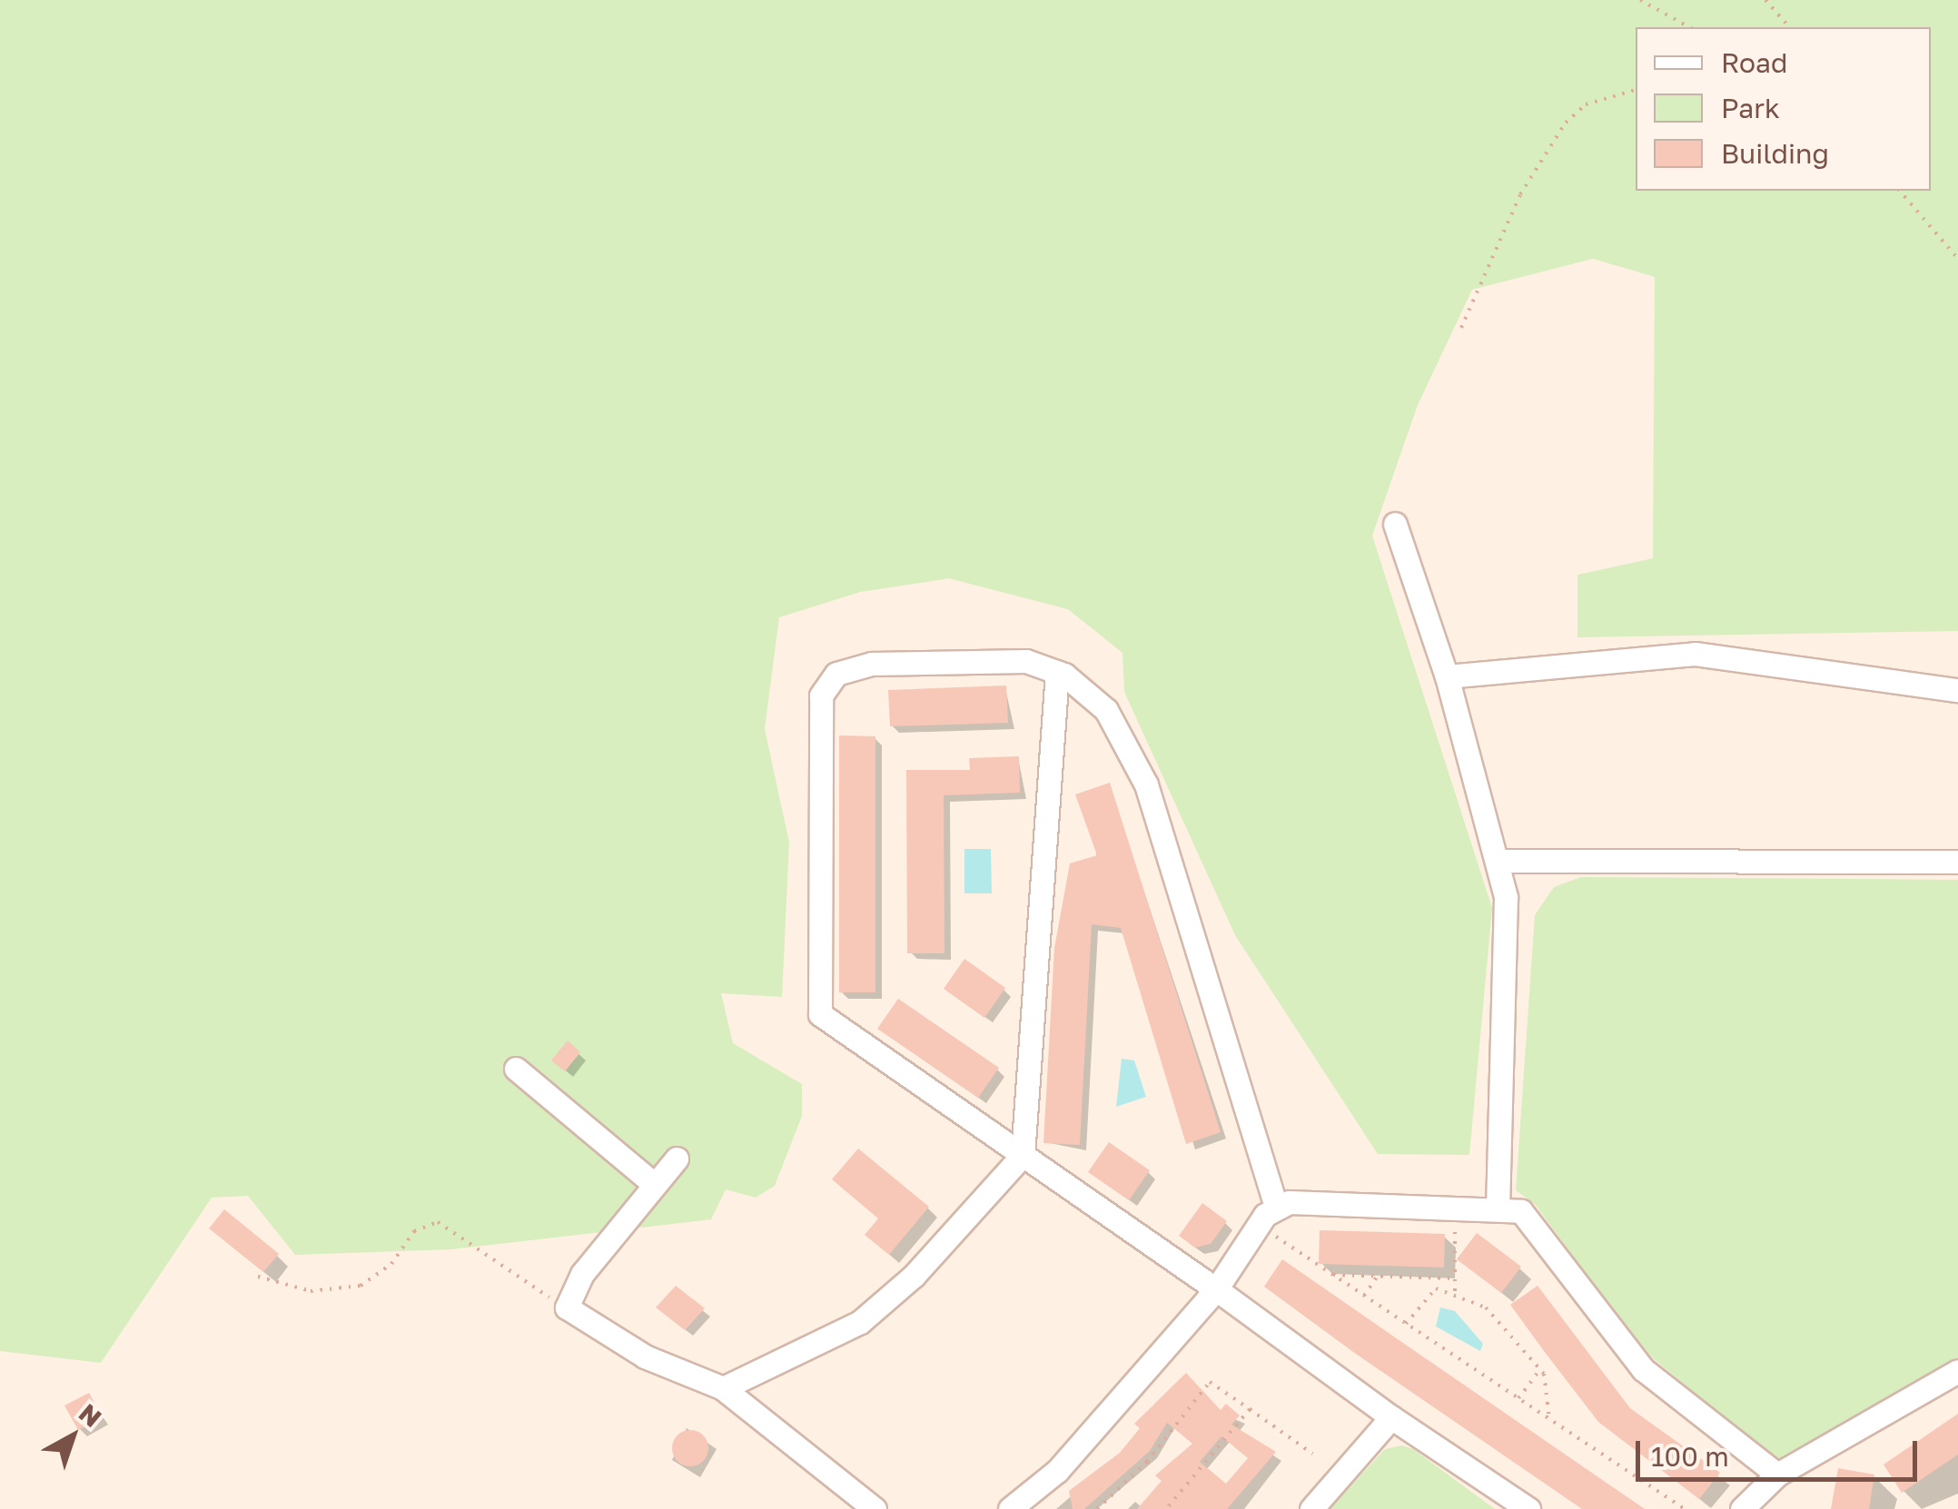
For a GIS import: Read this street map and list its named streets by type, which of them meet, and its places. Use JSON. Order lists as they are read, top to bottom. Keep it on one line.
{"legend":["Road","Park","Building"],"scale_bar":"100 m","north":"top right"}
